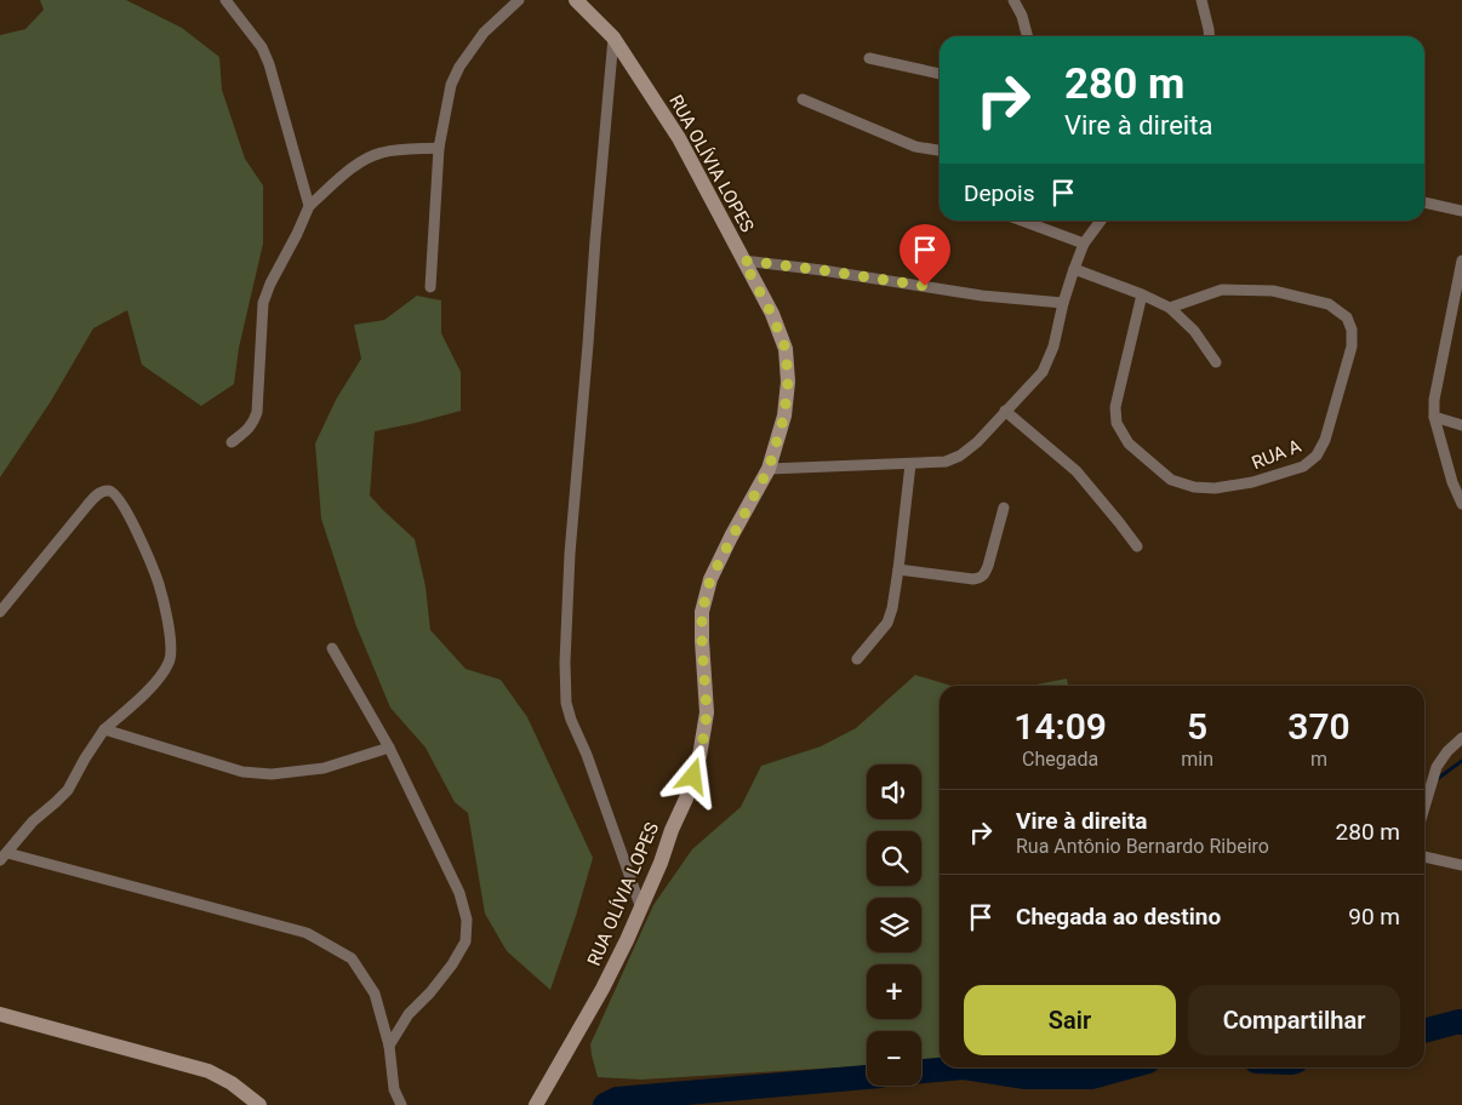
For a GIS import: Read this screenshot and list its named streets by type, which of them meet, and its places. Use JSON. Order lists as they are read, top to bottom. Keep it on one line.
{"streets":{"street":["RUA OLÍVIA LOPES","RUA A"]},"page":{"turn":["280 m","Vire à direita"],"then":"Depois","eta":["14:09","Chegada","5","min","370","m"],"map_buttons":["+","−"],"list":[{"name":"Vire à direita","note":"Rua Antônio Bernardo Ribeiro","value":"280 m"},{"name":"Chegada ao destino","value":"90 m"}],"buttons":["Sair","Compartilhar"]}}
